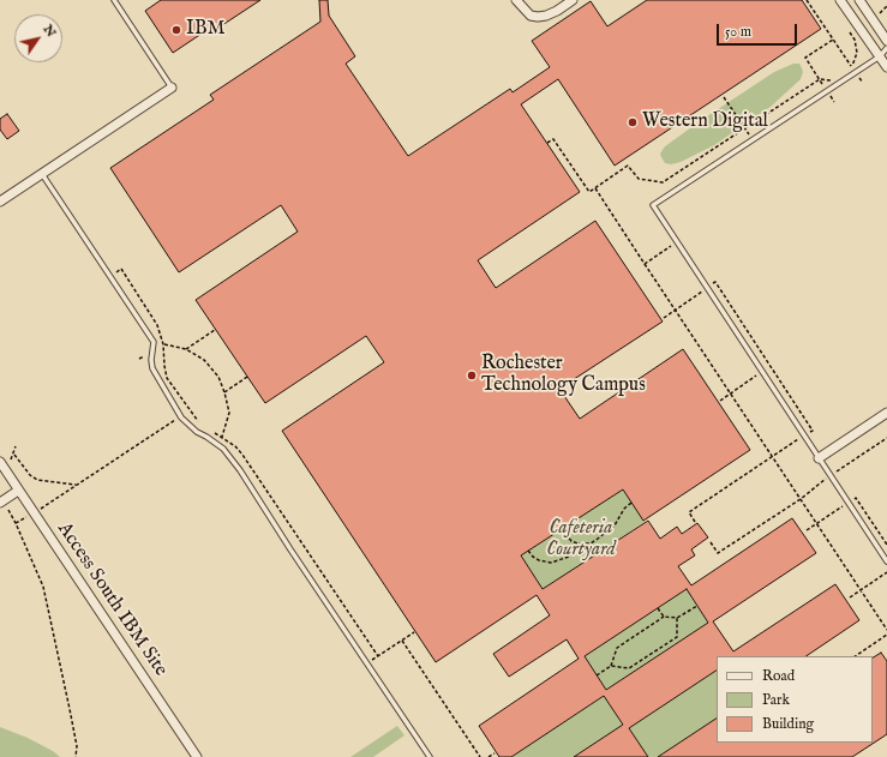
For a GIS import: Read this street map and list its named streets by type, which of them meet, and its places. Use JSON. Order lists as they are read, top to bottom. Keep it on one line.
{"streets":{"street":["Access South IBM Site"]},"parks":["Cafeteria Courtyard"],"places":["IBM","Western Digital","Rochester Technology Campus"],"legend":["Road","Park","Building"],"scale_bar":"50 m","north":"top right"}
